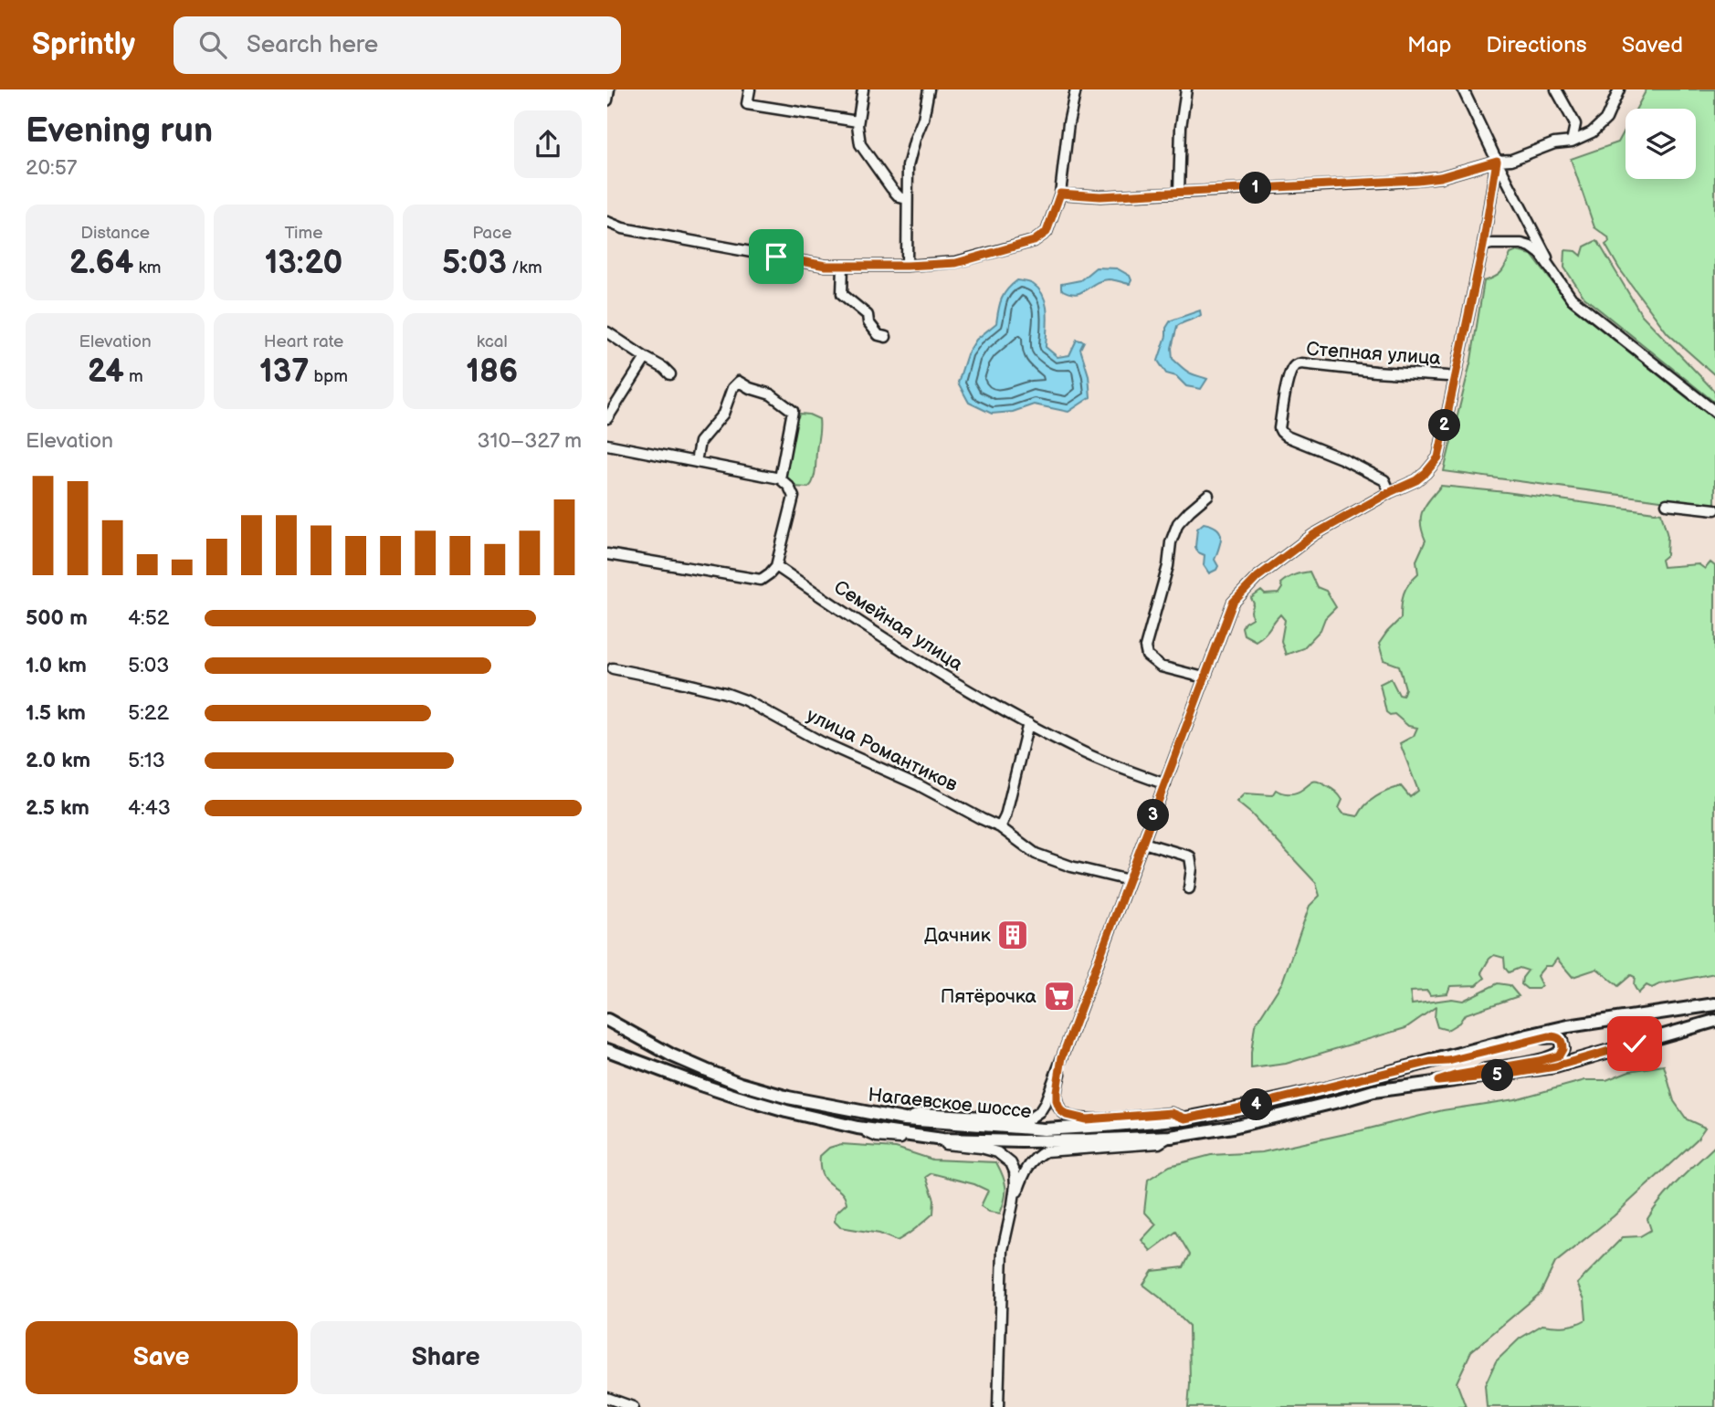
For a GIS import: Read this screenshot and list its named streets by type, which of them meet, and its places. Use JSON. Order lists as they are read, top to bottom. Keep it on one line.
{"streets":{"main road":["Нагаевское шоссе"],"street":["Степная улица","Семейная улица","улица Романтиков"]},"places":{"building":["Дачник"],"supermarket":["Пятёрочка"]},"page":{"header":"Sprintly","search":"Search here","nav":["Map","Directions","Saved"],"heading":["Evening run","20:57"],"pins":["1","2","3","5","4"],"stats":[["Distance","2.64 km"],["Time","13:20"],["Pace","5:03 /km"],["Elevation","24 m"],["Heart rate","137 bpm"],["kcal","186"]],"chart":["Elevation","310–327 m"],"list":[{"name":"500 m","note":"4:52"},{"name":"1.0 km","note":"5:03"},{"name":"1.5 km","note":"5:22"},{"name":"2.0 km","note":"5:13"},{"name":"2.5 km","note":"4:43"}],"buttons":["Save","Share"]}}
